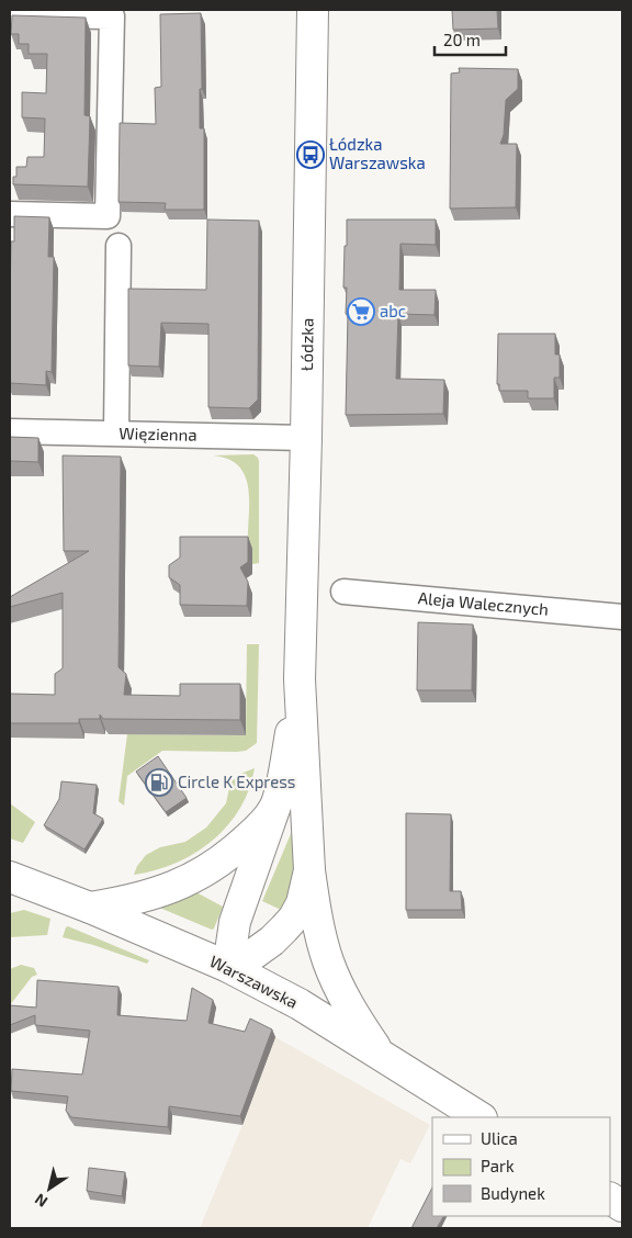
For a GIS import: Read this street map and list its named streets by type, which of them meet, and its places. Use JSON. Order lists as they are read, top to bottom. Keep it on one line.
{"streets":{"main road":["Łódzka","Warszawska"],"street":["Więzienna","Aleja Walecznych"]},"crossings":[["Łódzka","Więzienna"],["Łódzka","Warszawska"]],"places":{"bus stop":["Łódzka Warszawska"],"supermarket":["abc"],"fuel station":["Circle K Express"]},"legend":["Ulica","Park","Budynek"],"scale_bar":"20 m","north":"bottom left"}
